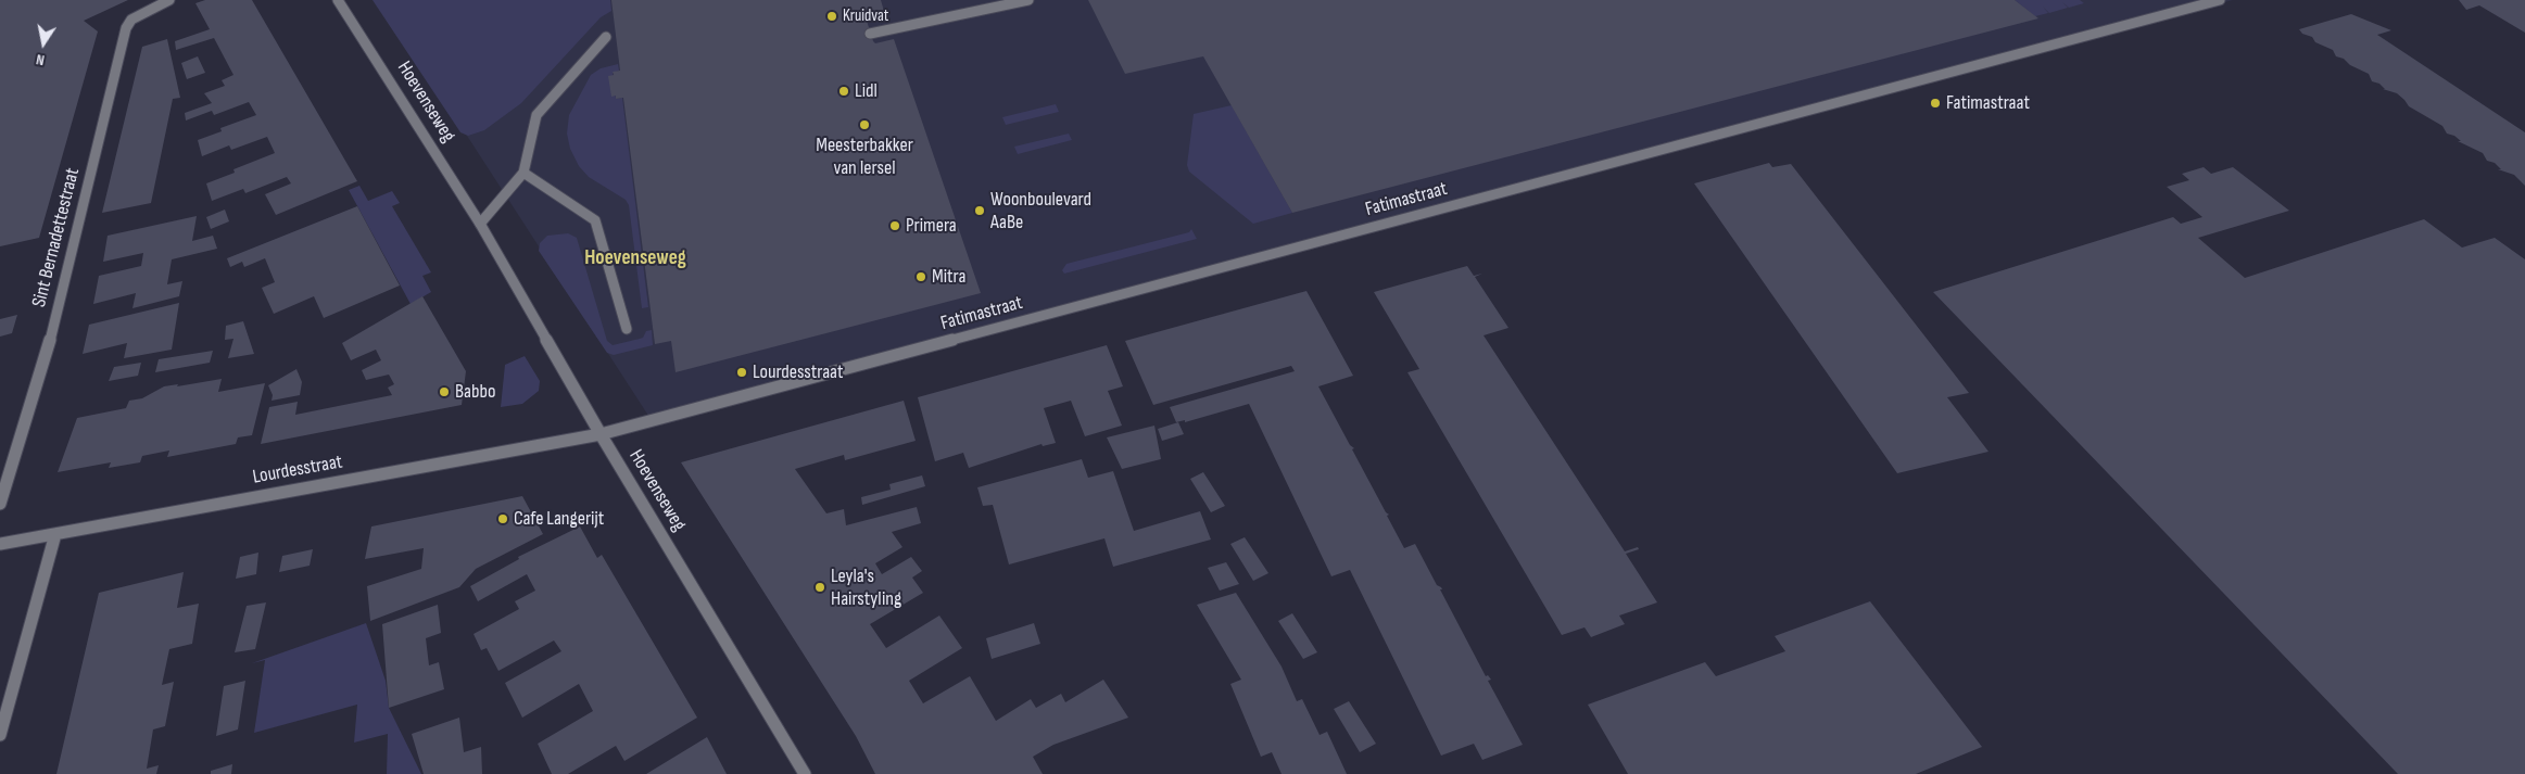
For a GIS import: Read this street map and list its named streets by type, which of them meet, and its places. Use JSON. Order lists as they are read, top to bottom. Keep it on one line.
{"streets":{"street":["Hoevenseweg","Fatimastraat","Sint Bernadettestraat","Lourdesstraat"]},"crossings":[["Hoevenseweg","Fatimastraat"],["Hoevenseweg","Lourdesstraat"],["Fatimastraat","Lourdesstraat"]],"districts":["Hoevenseweg"],"places":["Kruidvat","Lidl","Fatimastraat","Meesterbakker van Iersel","Woonboulevard AaBe","Primera","Mitra","Lourdesstraat","Babbo","Cafe Langerijt","Leyla's Hairstyling"],"north":"bottom"}
